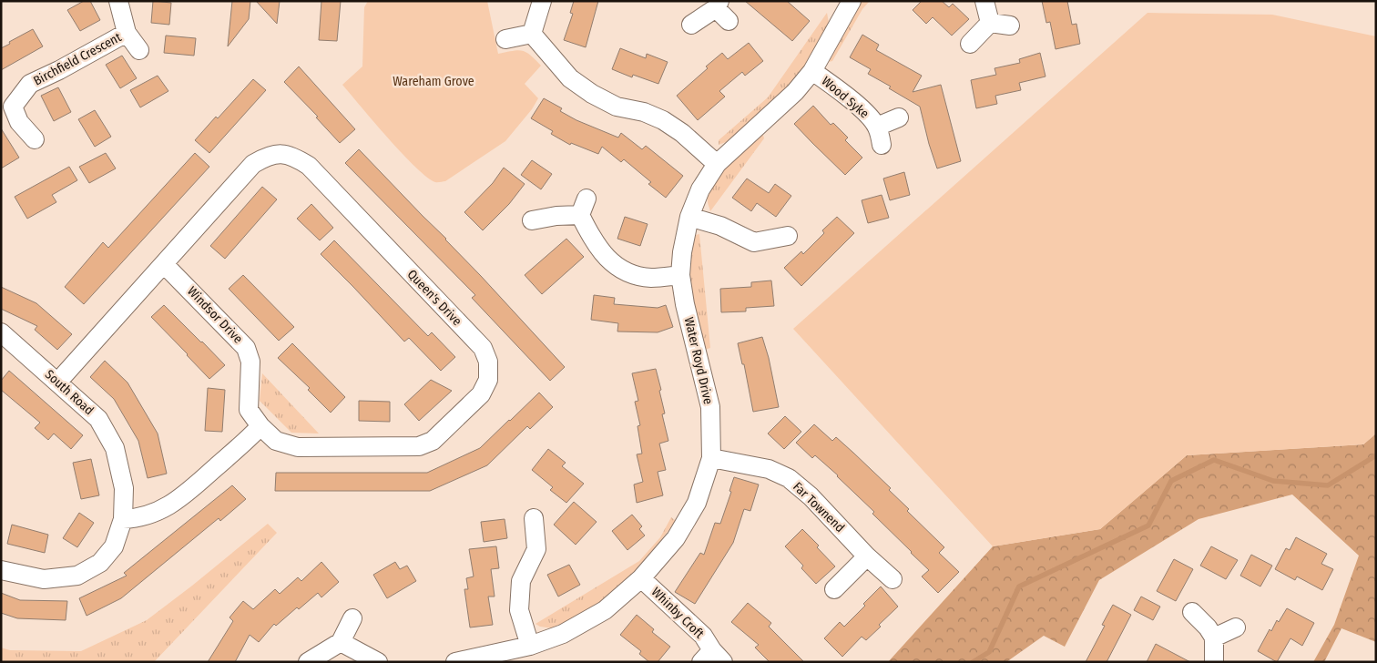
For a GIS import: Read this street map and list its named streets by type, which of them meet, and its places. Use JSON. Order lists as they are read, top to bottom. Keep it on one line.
{"streets":{"street":["Birchfield Crescent","Wood Syke","Queen's Drive","Windsor Drive","Water Royd Drive","South Road","Far Townend","Whinby Croft"]},"crossings":[["Wood Syke","Water Royd Drive"],["Queen's Drive","Windsor Drive"],["Queen's Drive","South Road"],["Water Royd Drive","Far Townend"],["Water Royd Drive","Whinby Croft"]],"parks":["Wareham Grove"]}
